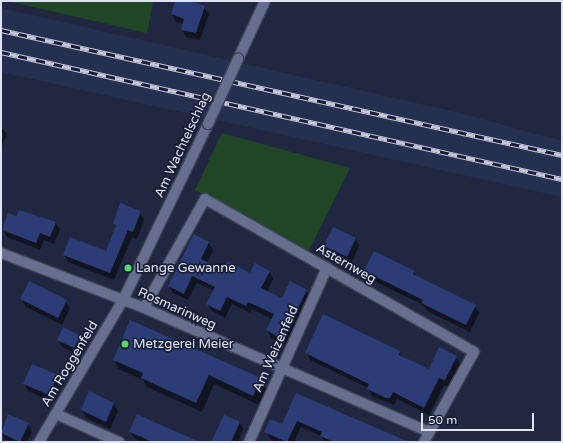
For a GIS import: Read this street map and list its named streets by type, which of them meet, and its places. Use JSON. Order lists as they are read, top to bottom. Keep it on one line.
{"streets":{"street":["Am Wachtelschlag","Asternweg","Rosmarinweg","Am Weizenfeld","Am Roggenfeld"]},"crossings":[["Am Wachtelschlag","Rosmarinweg"],["Am Wachtelschlag","Am Roggenfeld"],["Asternweg","Rosmarinweg"],["Asternweg","Am Weizenfeld"],["Rosmarinweg","Am Weizenfeld"],["Rosmarinweg","Am Roggenfeld"]],"places":["Lange Gewanne","Metzgerei Meier"],"scale_bar":"50 m"}
